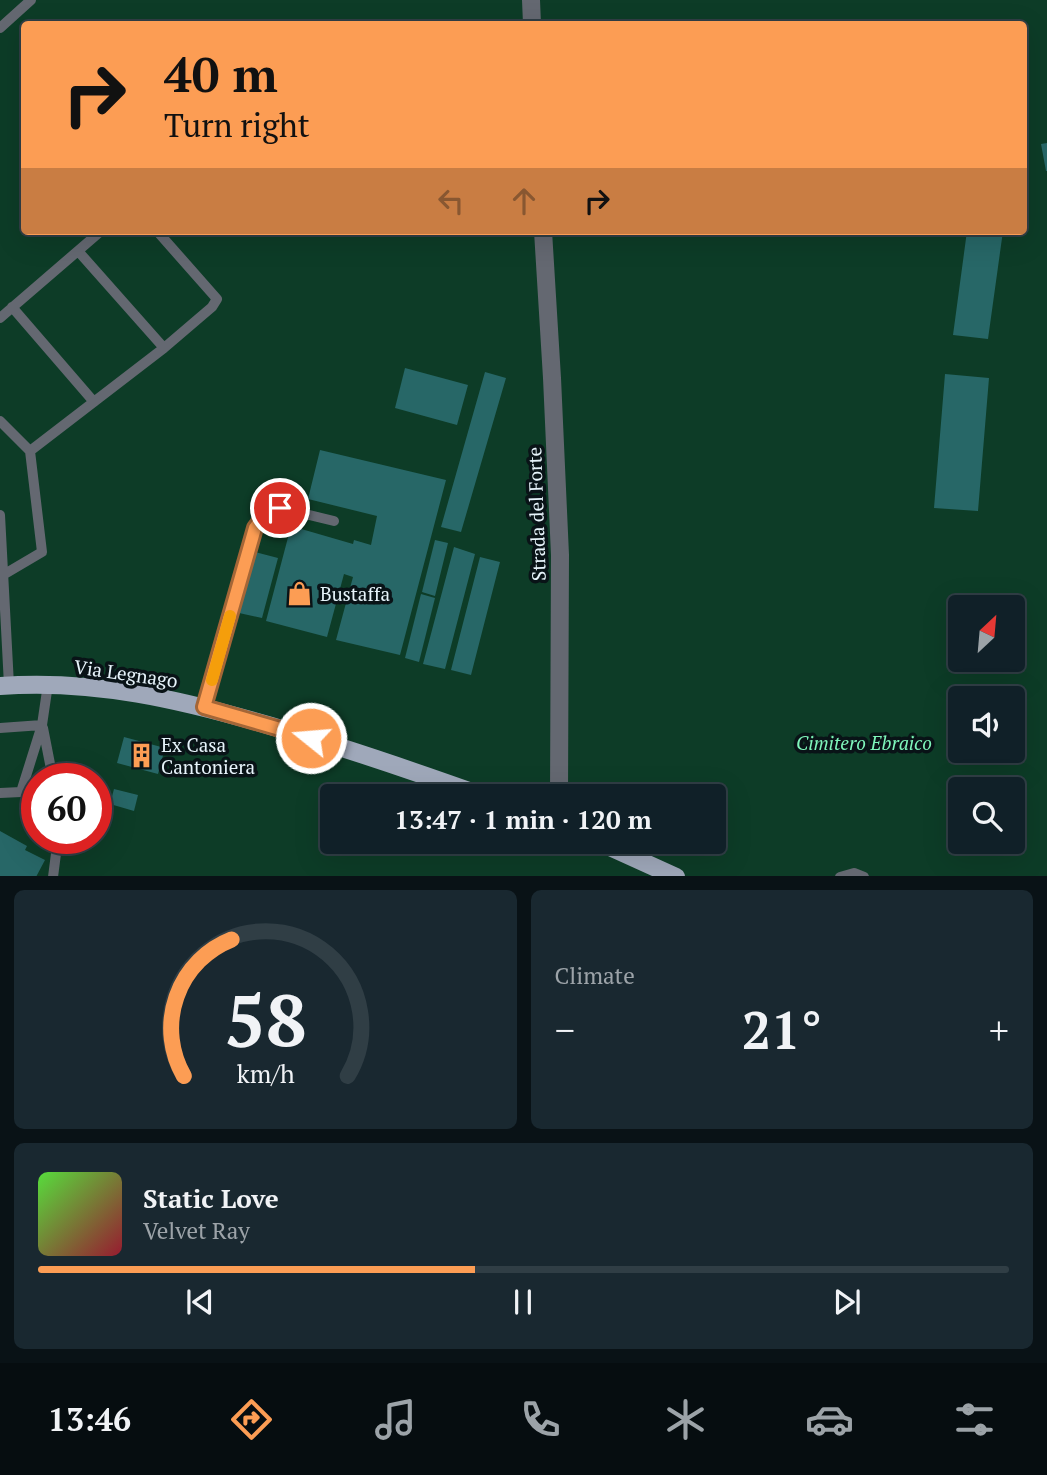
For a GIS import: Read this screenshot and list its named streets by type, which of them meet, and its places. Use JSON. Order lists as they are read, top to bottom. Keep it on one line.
{"streets":{"main road":["Via Legnago"],"street":["Strada del Forte"]},"parks":["Cimitero Ebraico"],"places":{"shop":["Bustaffa"],"building":["Ex Casa Cantoniera"]},"north":"top right","page":{"turn":["40 m","Turn right"],"limit":"60","trip":"13:47 · 1 min · 120 m","tile":"Climate","heat":["−","21°","+"],"song":["Static Love","Velvet Ray"],"tabs":"13:46","gauge":["58","km/h"]}}
